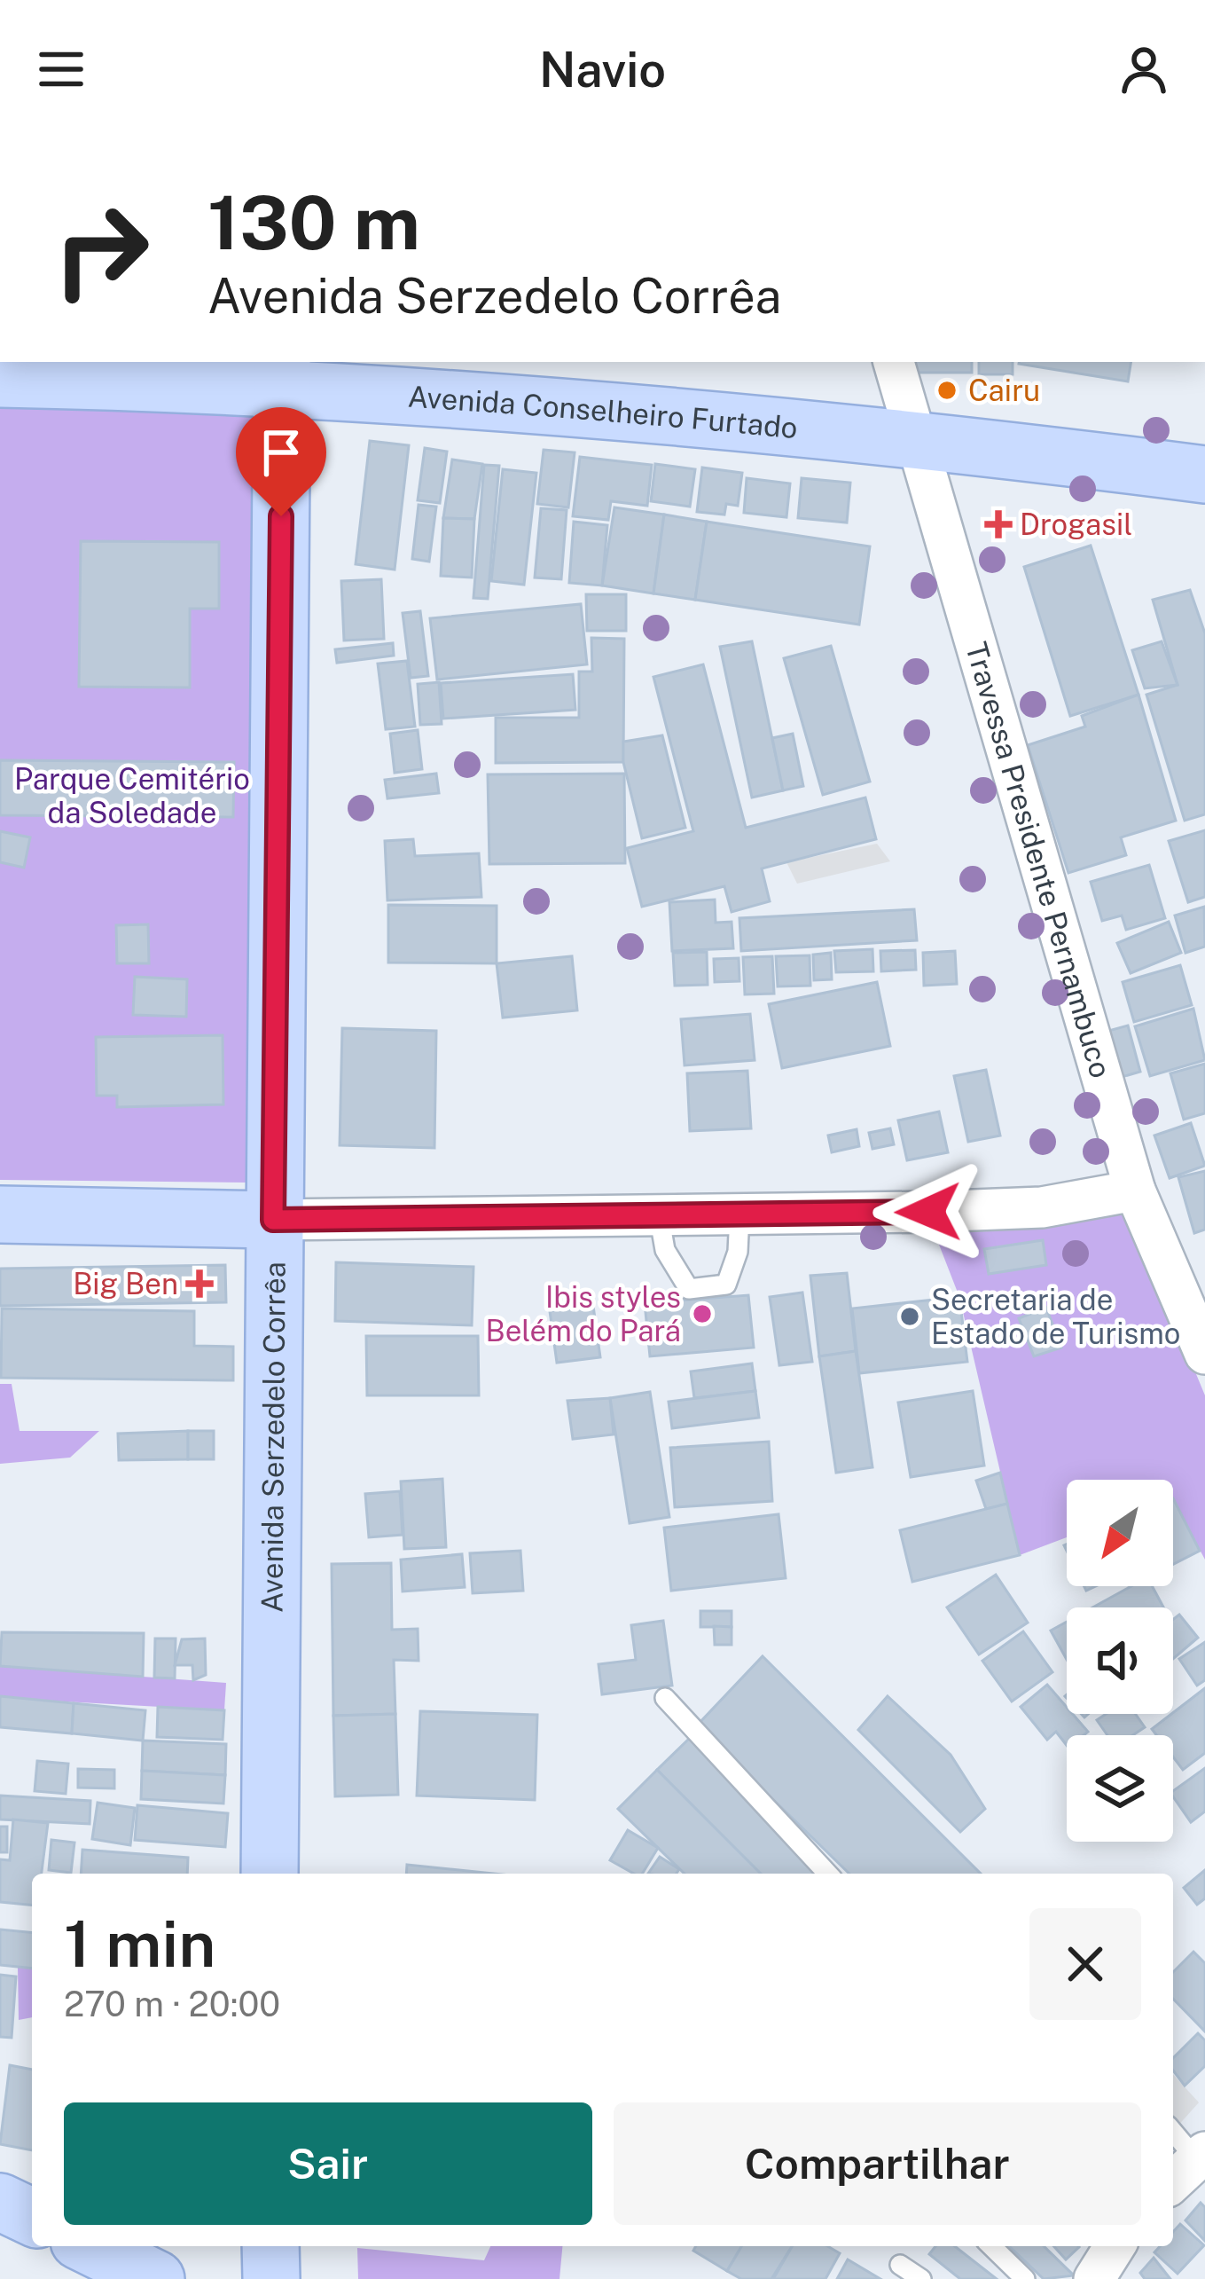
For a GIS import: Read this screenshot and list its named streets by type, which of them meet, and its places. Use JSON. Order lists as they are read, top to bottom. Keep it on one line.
{"streets":{"main road":["Avenida Conselheiro Furtado","Avenida Serzedelo Corrêa"],"street":["Travessa Presidente Pernambuco"]},"crossings":[["Avenida Conselheiro Furtado","Travessa Presidente Pernambuco"],["Avenida Conselheiro Furtado","Avenida Serzedelo Corrêa"]],"parks":["Parque Cemitério da Soledade"],"places":{"other":["Cairu","Ibis styles Belém do Pará","Secretaria de Estado de Turismo"],"health":["Drogasil","Big Ben"]},"north":"bottom left","page":{"header":"Navio","turn":["130 m","Avenida Serzedelo Corrêa"],"heading":["1 min","270 m · 20:00"],"buttons":["Sair","Compartilhar"]}}
